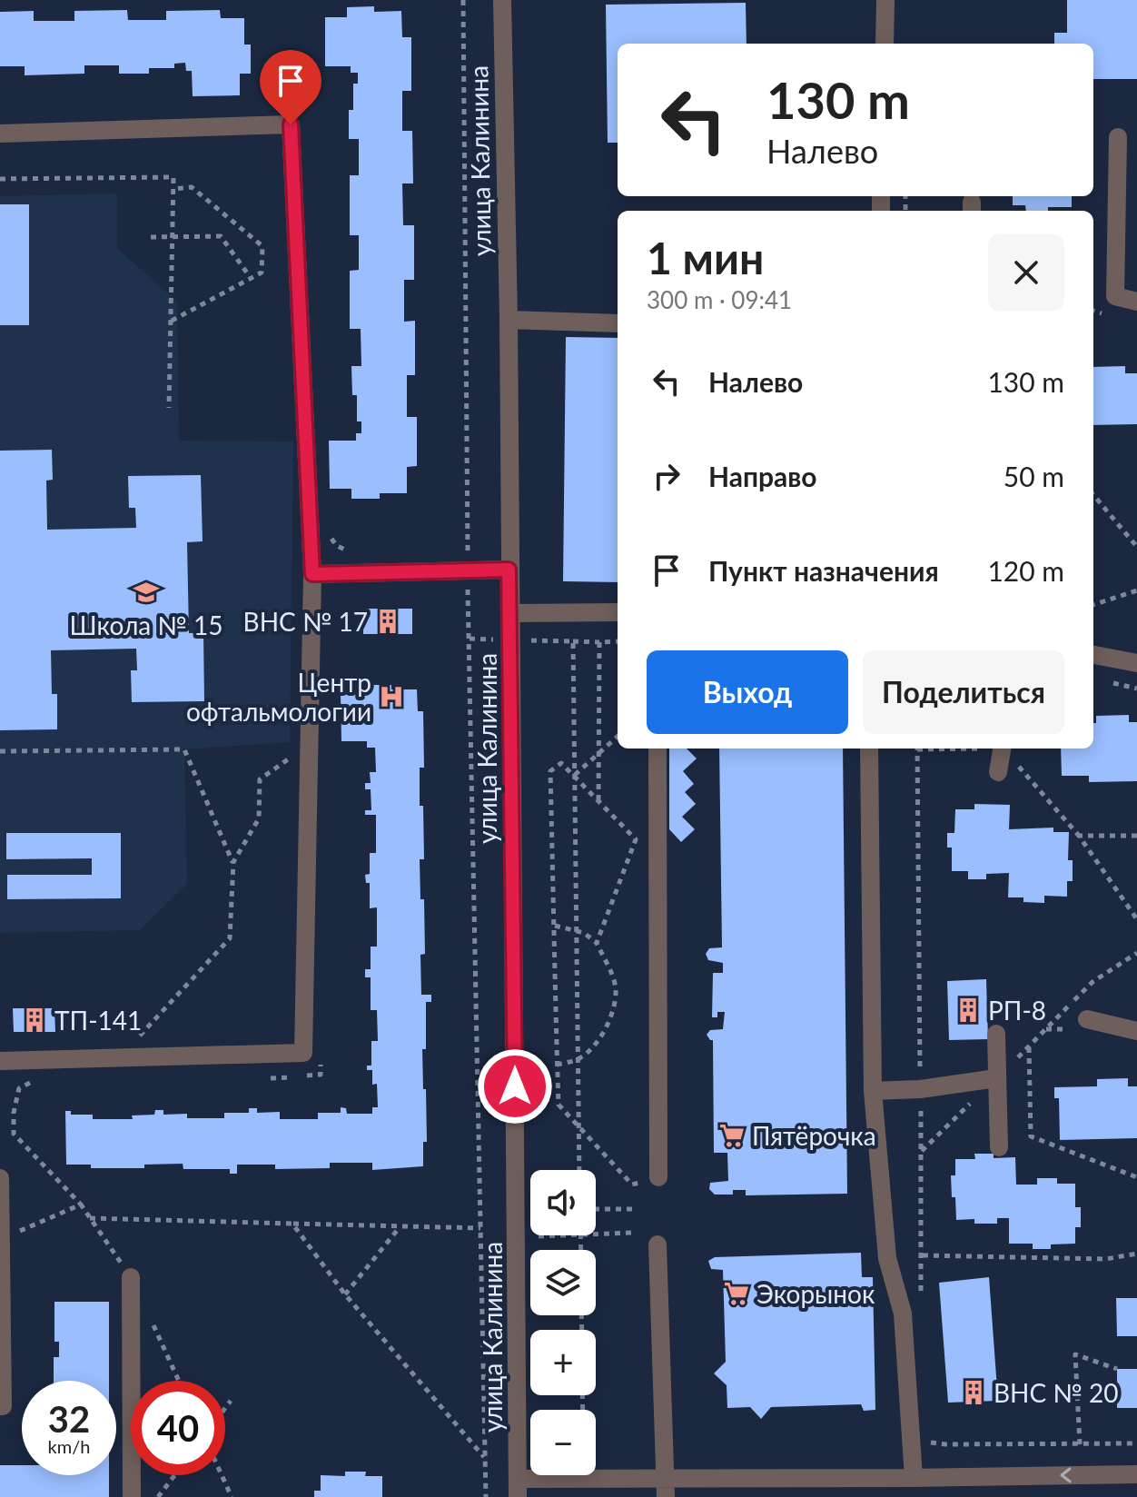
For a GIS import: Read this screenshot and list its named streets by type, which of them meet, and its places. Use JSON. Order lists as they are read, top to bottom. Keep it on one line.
{"streets":{"street":["улица Калинина"]},"places":{"school or university":["Школа № 15"],"building":["ВНС № 17","РП-8","ТП-141","ВНС № 20"],"hospital":["Центр офтальмологии"],"supermarket":["Пятёрочка","Экорынок"]},"page":{"turn":["130 m","Налево"],"heading":["1 мин","300 m · 09:41"],"list":[{"name":"Налево","value":"130 m"},{"name":"Направо","value":"50 m"},{"name":"Пункт назначения","value":"120 m"}],"buttons":["Выход","Поделиться"],"map_buttons":["+","−"],"speed":"32 km/h","limit":"40"}}
